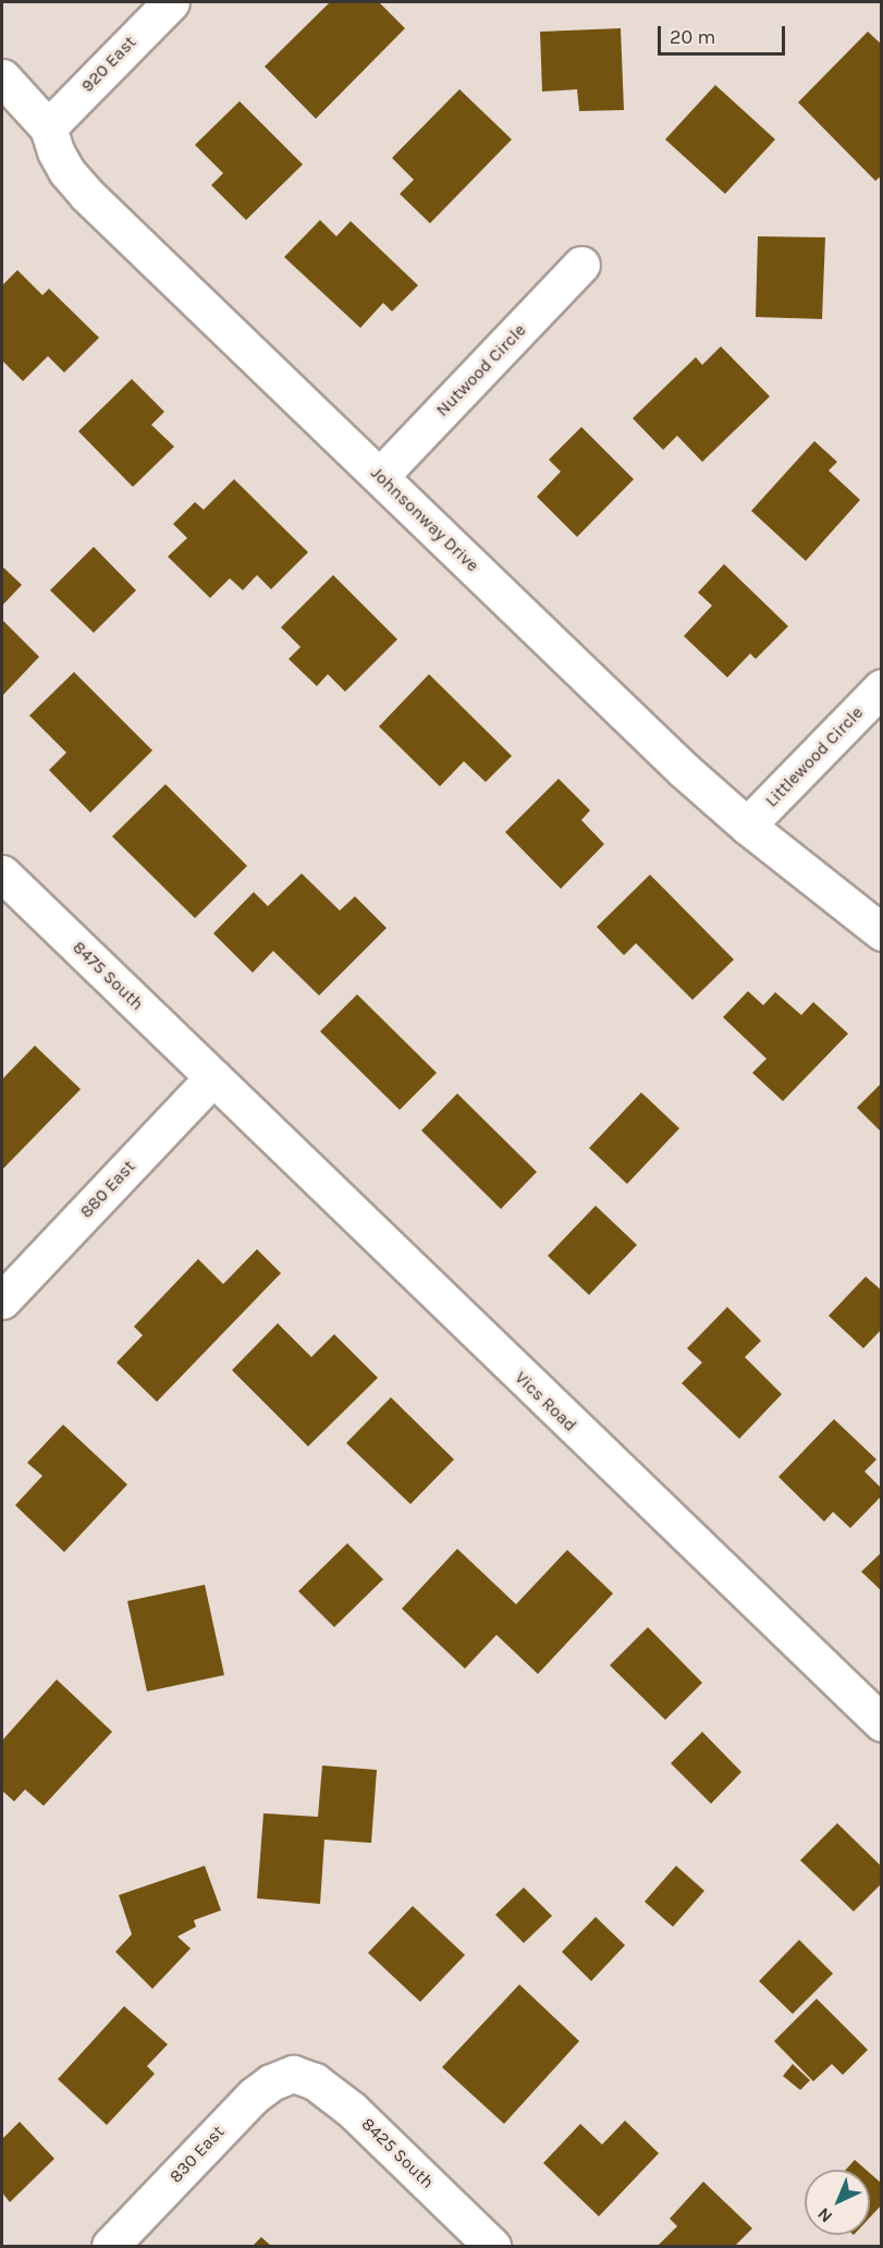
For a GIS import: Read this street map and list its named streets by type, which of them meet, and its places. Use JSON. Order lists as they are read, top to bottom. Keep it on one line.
{"streets":{"street":["920 East","Nutwood Circle","Johnsonway Drive","Littlewood Circle","8475 South","880 East","Vics Road","8425 South","830 East"]},"crossings":[["920 East","Johnsonway Drive"],["Nutwood Circle","Johnsonway Drive"],["Johnsonway Drive","Littlewood Circle"],["8475 South","880 East"],["8475 South","Vics Road"],["880 East","Vics Road"],["8425 South","830 East"]],"scale_bar":"20 m","north":"bottom left"}
